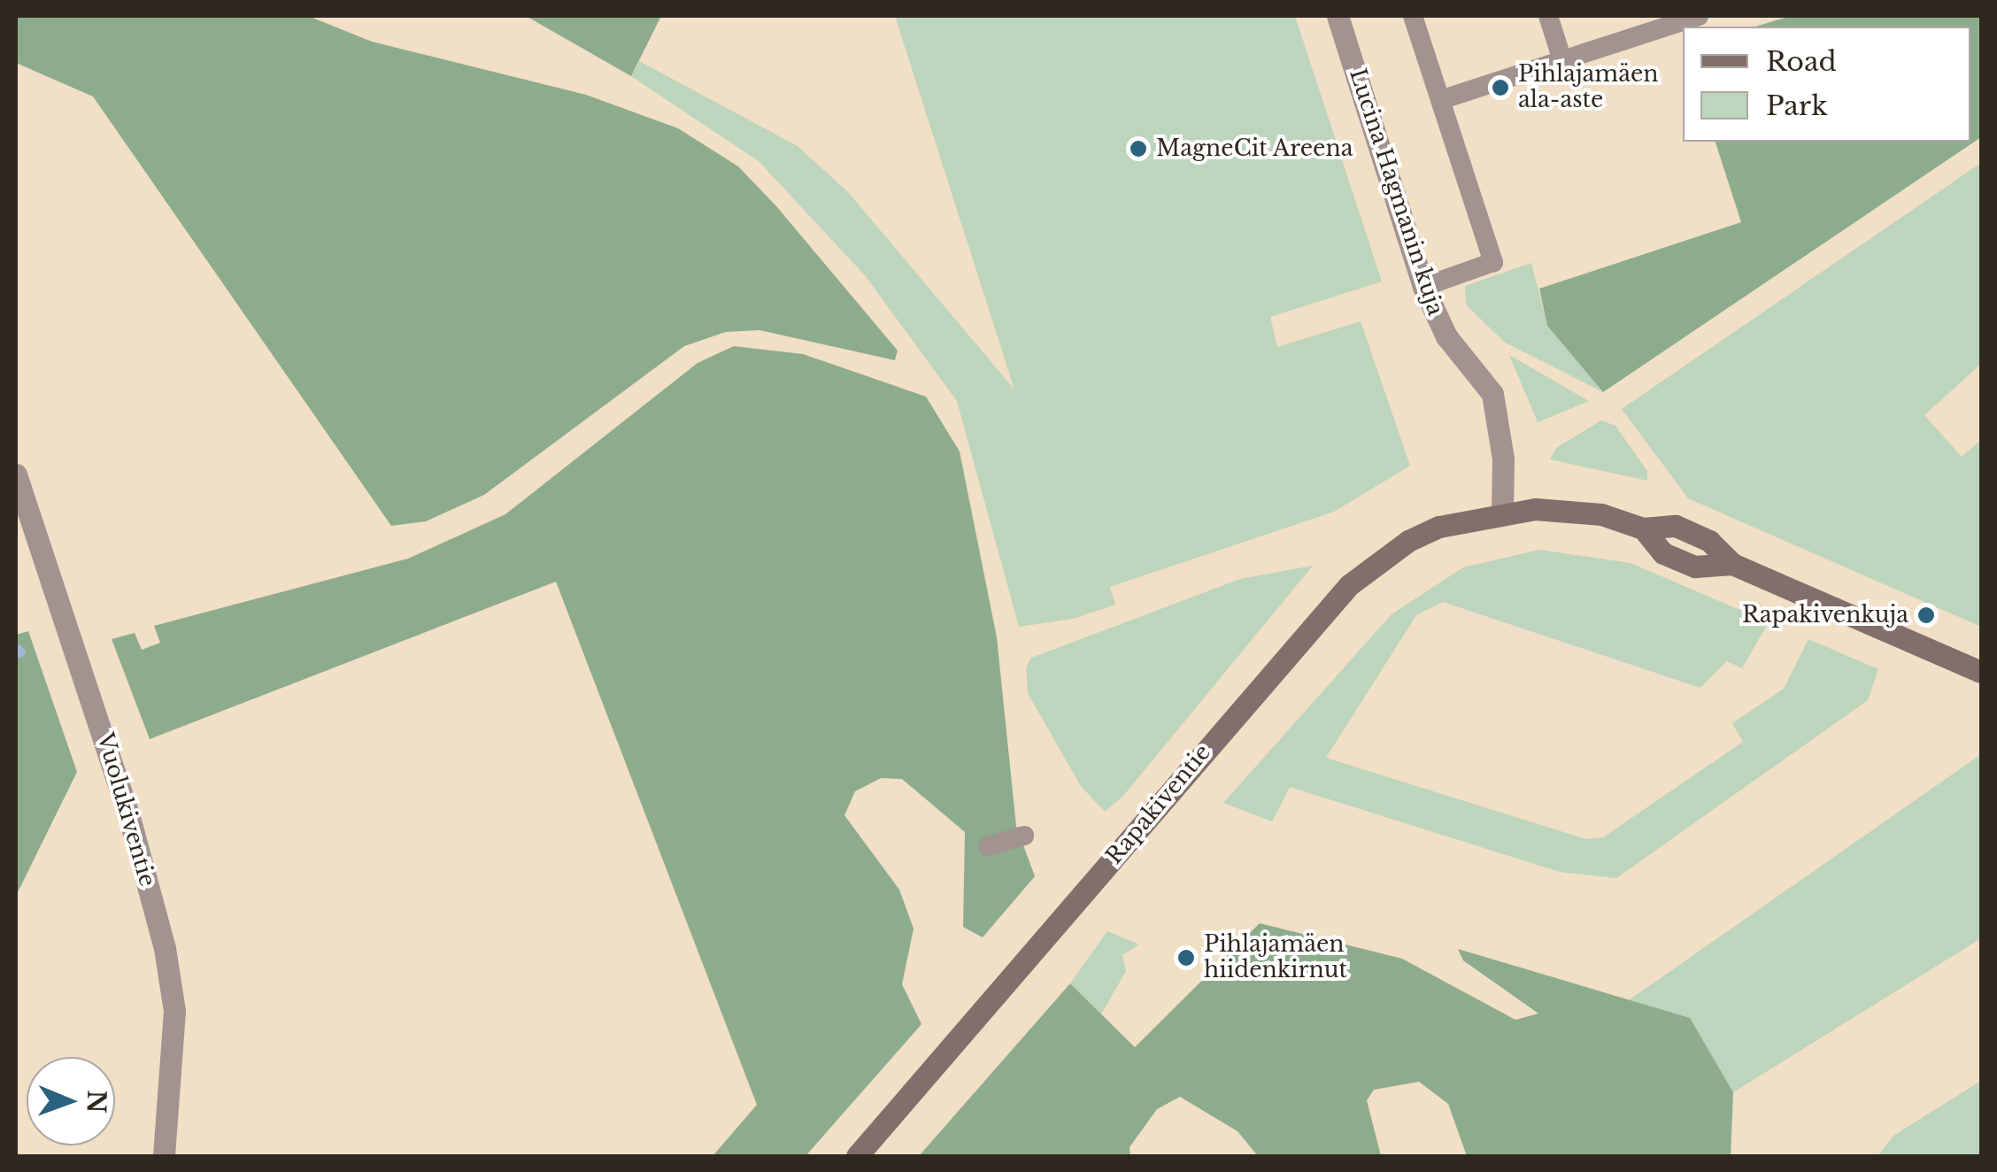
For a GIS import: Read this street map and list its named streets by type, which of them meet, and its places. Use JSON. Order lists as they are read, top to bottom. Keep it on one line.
{"streets":{"main road":["Rapakiventie"],"street":["Lucina Hagmanin kuja","Vuolukiventie"]},"crossings":[["Lucina Hagmanin kuja","Rapakiventie"]],"places":["Pihlajamäen ala-aste","MagneCit Areena","Rapakivenkuja","Pihlajamäen hiidenkirnut"],"legend":["Road","Park"],"north":"right"}
